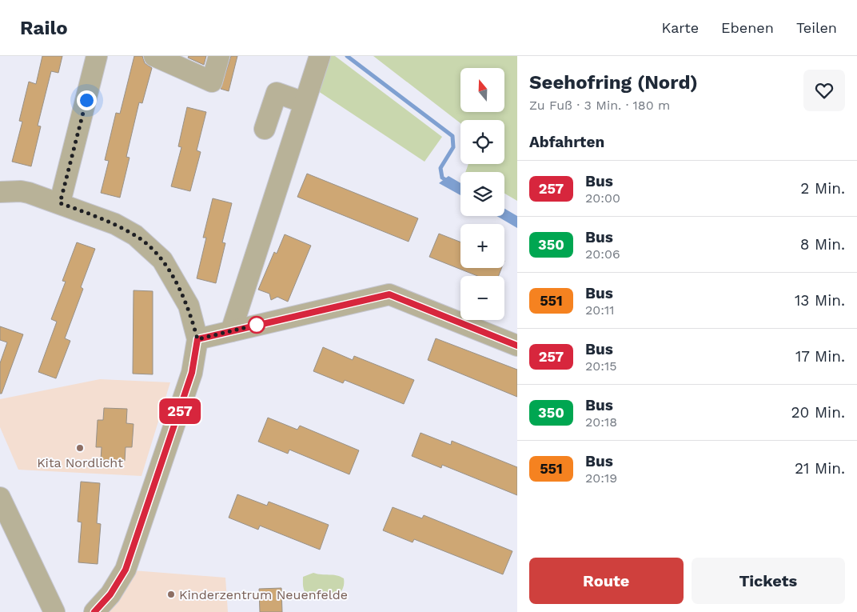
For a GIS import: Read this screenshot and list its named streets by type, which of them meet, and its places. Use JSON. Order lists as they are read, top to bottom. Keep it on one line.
{"places":["Kita Nordlicht","Kinderzentrum Neuenfelde"],"lines":["bus line 257"],"north":"top","page":{"header":"Railo","nav":["Karte","Ebenen","Teilen"],"on_map":"257","heading":[["Seehofring (Nord)","Zu Fuß · 3 Min. · 180 m"],"Abfahrten"],"map_buttons":["+","−"],"list":[{"mark":"257","name":"Bus","note":"20:00","value":"2 Min."},{"mark":"350","name":"Bus","note":"20:06","value":"8 Min."},{"mark":"551","name":"Bus","note":"20:11","value":"13 Min."},{"mark":"257","name":"Bus","note":"20:15","value":"17 Min."},{"mark":"350","name":"Bus","note":"20:18","value":"20 Min."},{"mark":"551","name":"Bus","note":"20:19","value":"21 Min."}],"buttons":["Route","Tickets"]}}
